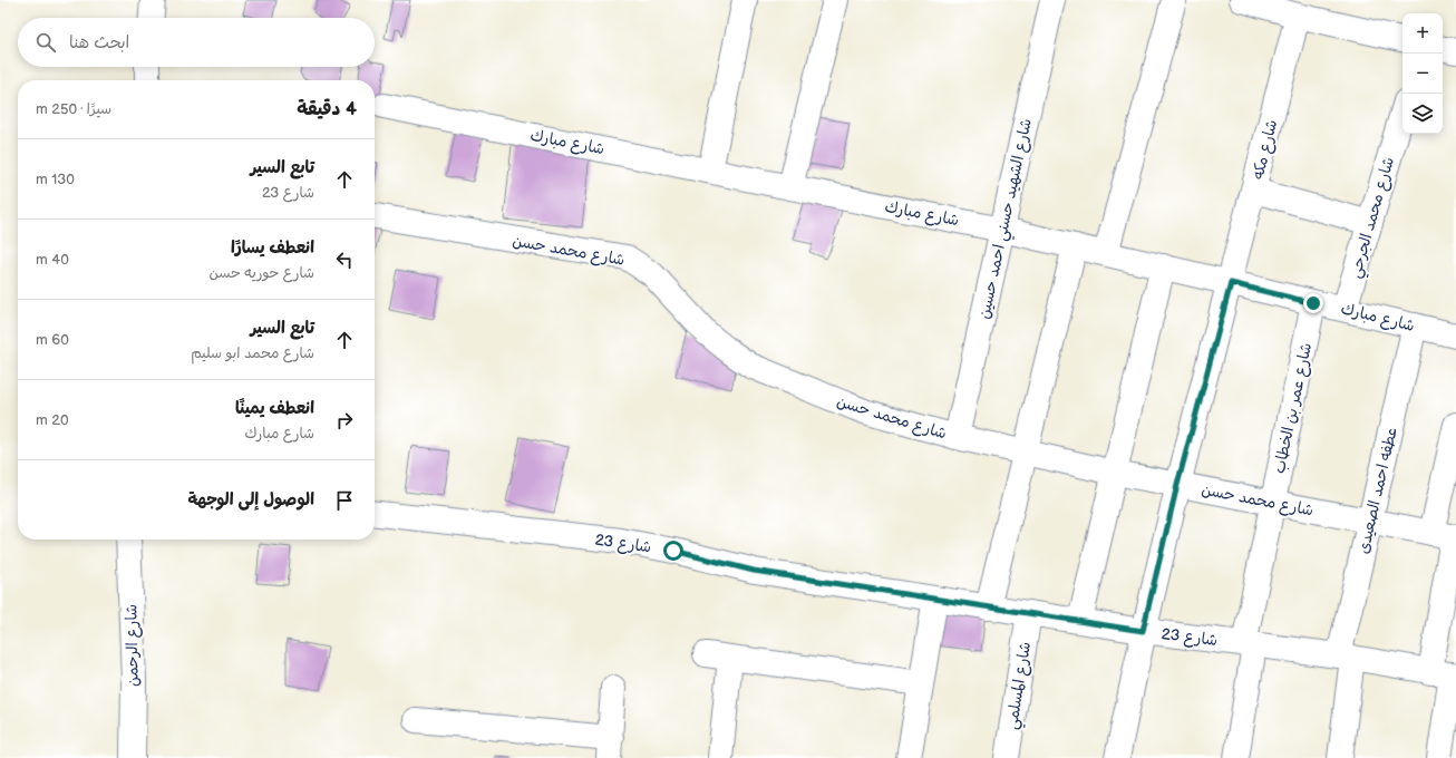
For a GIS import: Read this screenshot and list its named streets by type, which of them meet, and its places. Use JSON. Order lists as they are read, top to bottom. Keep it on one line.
{"streets":{"street":["شارع مبارك","شارع مكه","شارع محمد الجرحي","شارع الشهيد حسني احمد حسين","شارع محمد حسن","شارع عمر بن الخطاب","عطفه احمد الصعيدى","شارع 23","شارع الرحمن","شارع المسلمي"]},"crossings":[["شارع مبارك","شارع مكه"],["شارع مبارك","شارع محمد الجرحي"],["شارع مبارك","شارع الشهيد حسني احمد حسين"],["شارع مبارك","شارع عمر بن الخطاب"],["شارع مبارك","عطفه احمد الصعيدى"],["شارع مكه","شارع محمد حسن"],["شارع مكه","شارع 23"],["شارع الشهيد حسني احمد حسين","شارع محمد حسن"],["شارع محمد حسن","شارع عمر بن الخطاب"],["شارع محمد حسن","عطفه احمد الصعيدى"],["شارع عمر بن الخطاب","شارع 23"],["عطفه احمد الصعيدى","شارع 23"],["شارع 23","شارع المسلمي"]],"page":{"map_buttons":["+","−"],"search":"ابحث هنا","heading":["4 دقيقة","سيرًا · 250 m"],"list":[["تابع السير","شارع 23","130 m"],["انعطف يسارًا","شارع حوريه حسن","40 m"],["تابع السير","شارع محمد ابو سليم","60 m"],["انعطف يمينًا","شارع مبارك","20 m"],"الوصول إلى الوجهة"]}}
